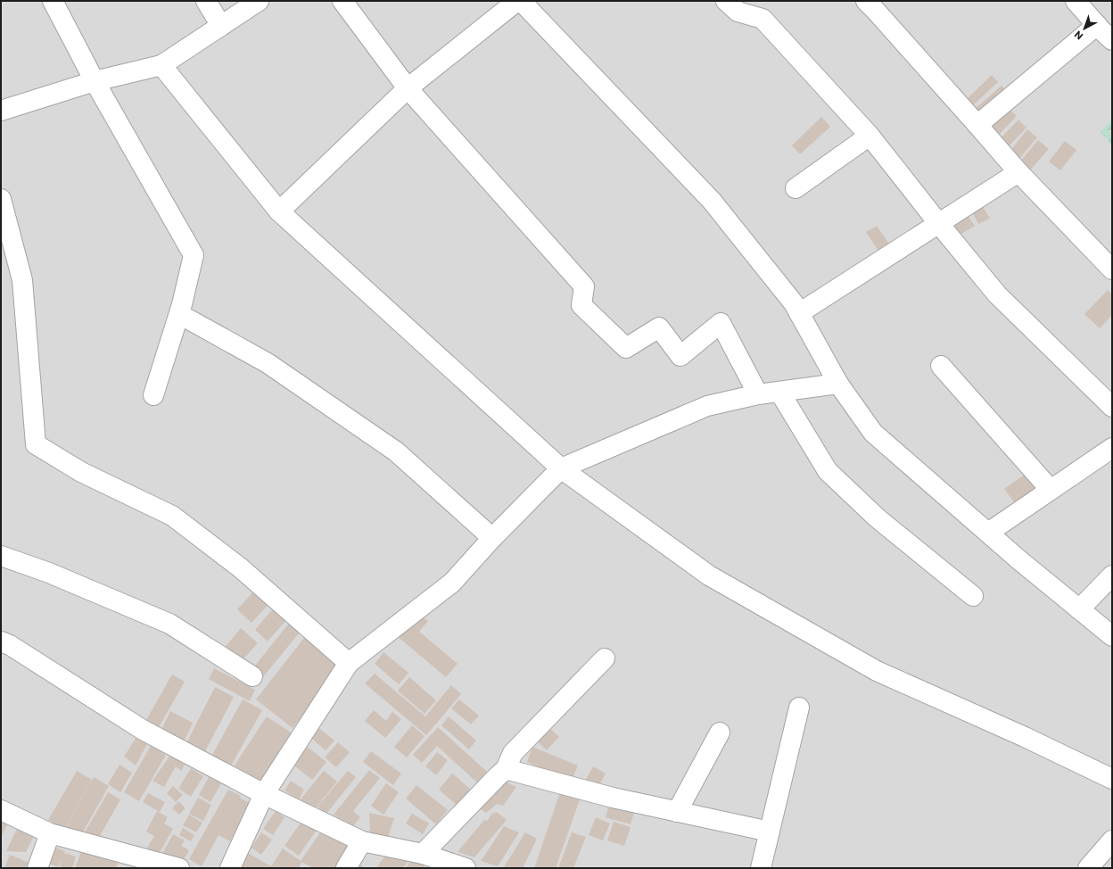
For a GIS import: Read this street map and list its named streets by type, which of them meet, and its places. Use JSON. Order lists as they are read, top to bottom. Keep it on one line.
{"north":"bottom left"}
